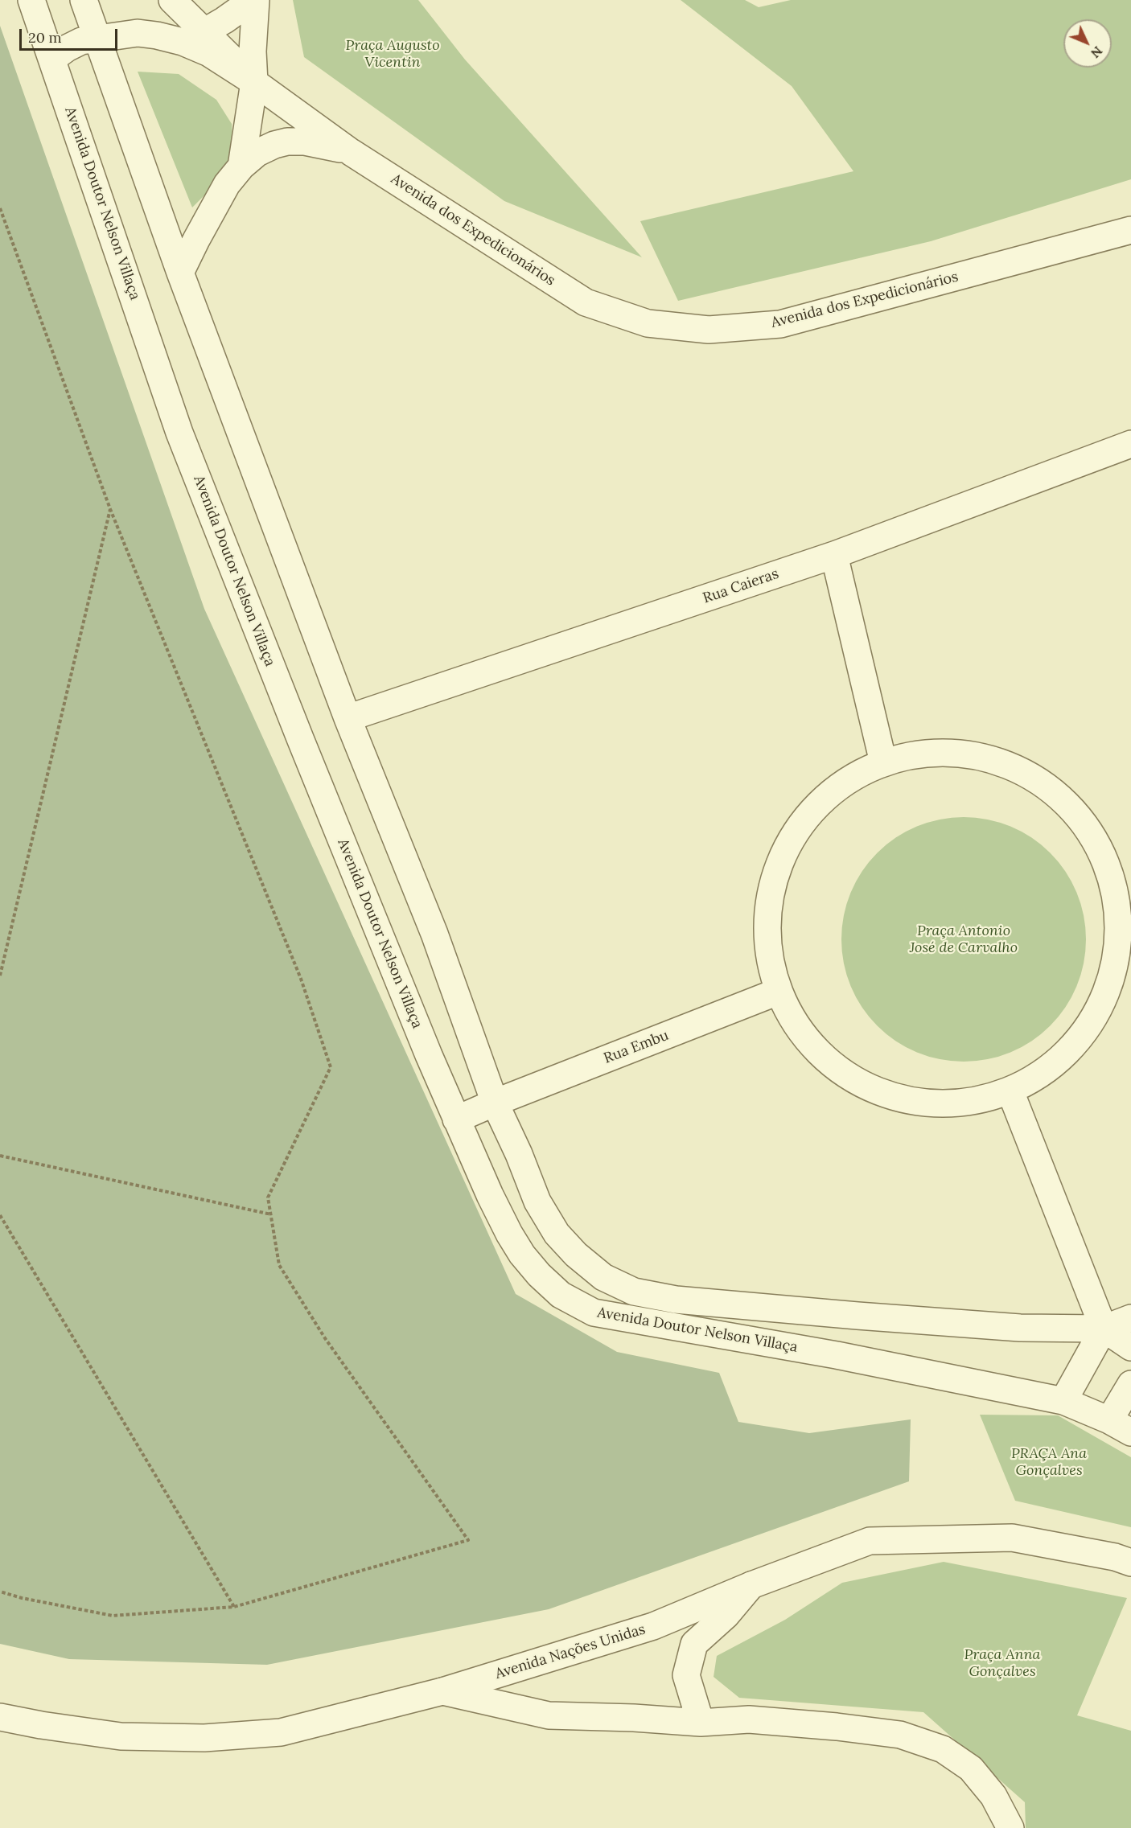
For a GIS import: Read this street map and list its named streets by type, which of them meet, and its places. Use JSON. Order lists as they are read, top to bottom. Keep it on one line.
{"streets":{"street":["Avenida Doutor Nelson Villaça","Avenida dos Expedicionários","Rua Caieras","Rua Embu","Avenida Nações Unidas"]},"crossings":[["Avenida Doutor Nelson Villaça","Rua Caieras"],["Avenida Doutor Nelson Villaça","Rua Embu"]],"parks":["Praça Augusto Vicentin","Praça Antonio José de Carvalho","PRAÇA Ana Gonçalves","Praça Anna Gonçalves"],"scale_bar":"20 m","north":"bottom right"}
